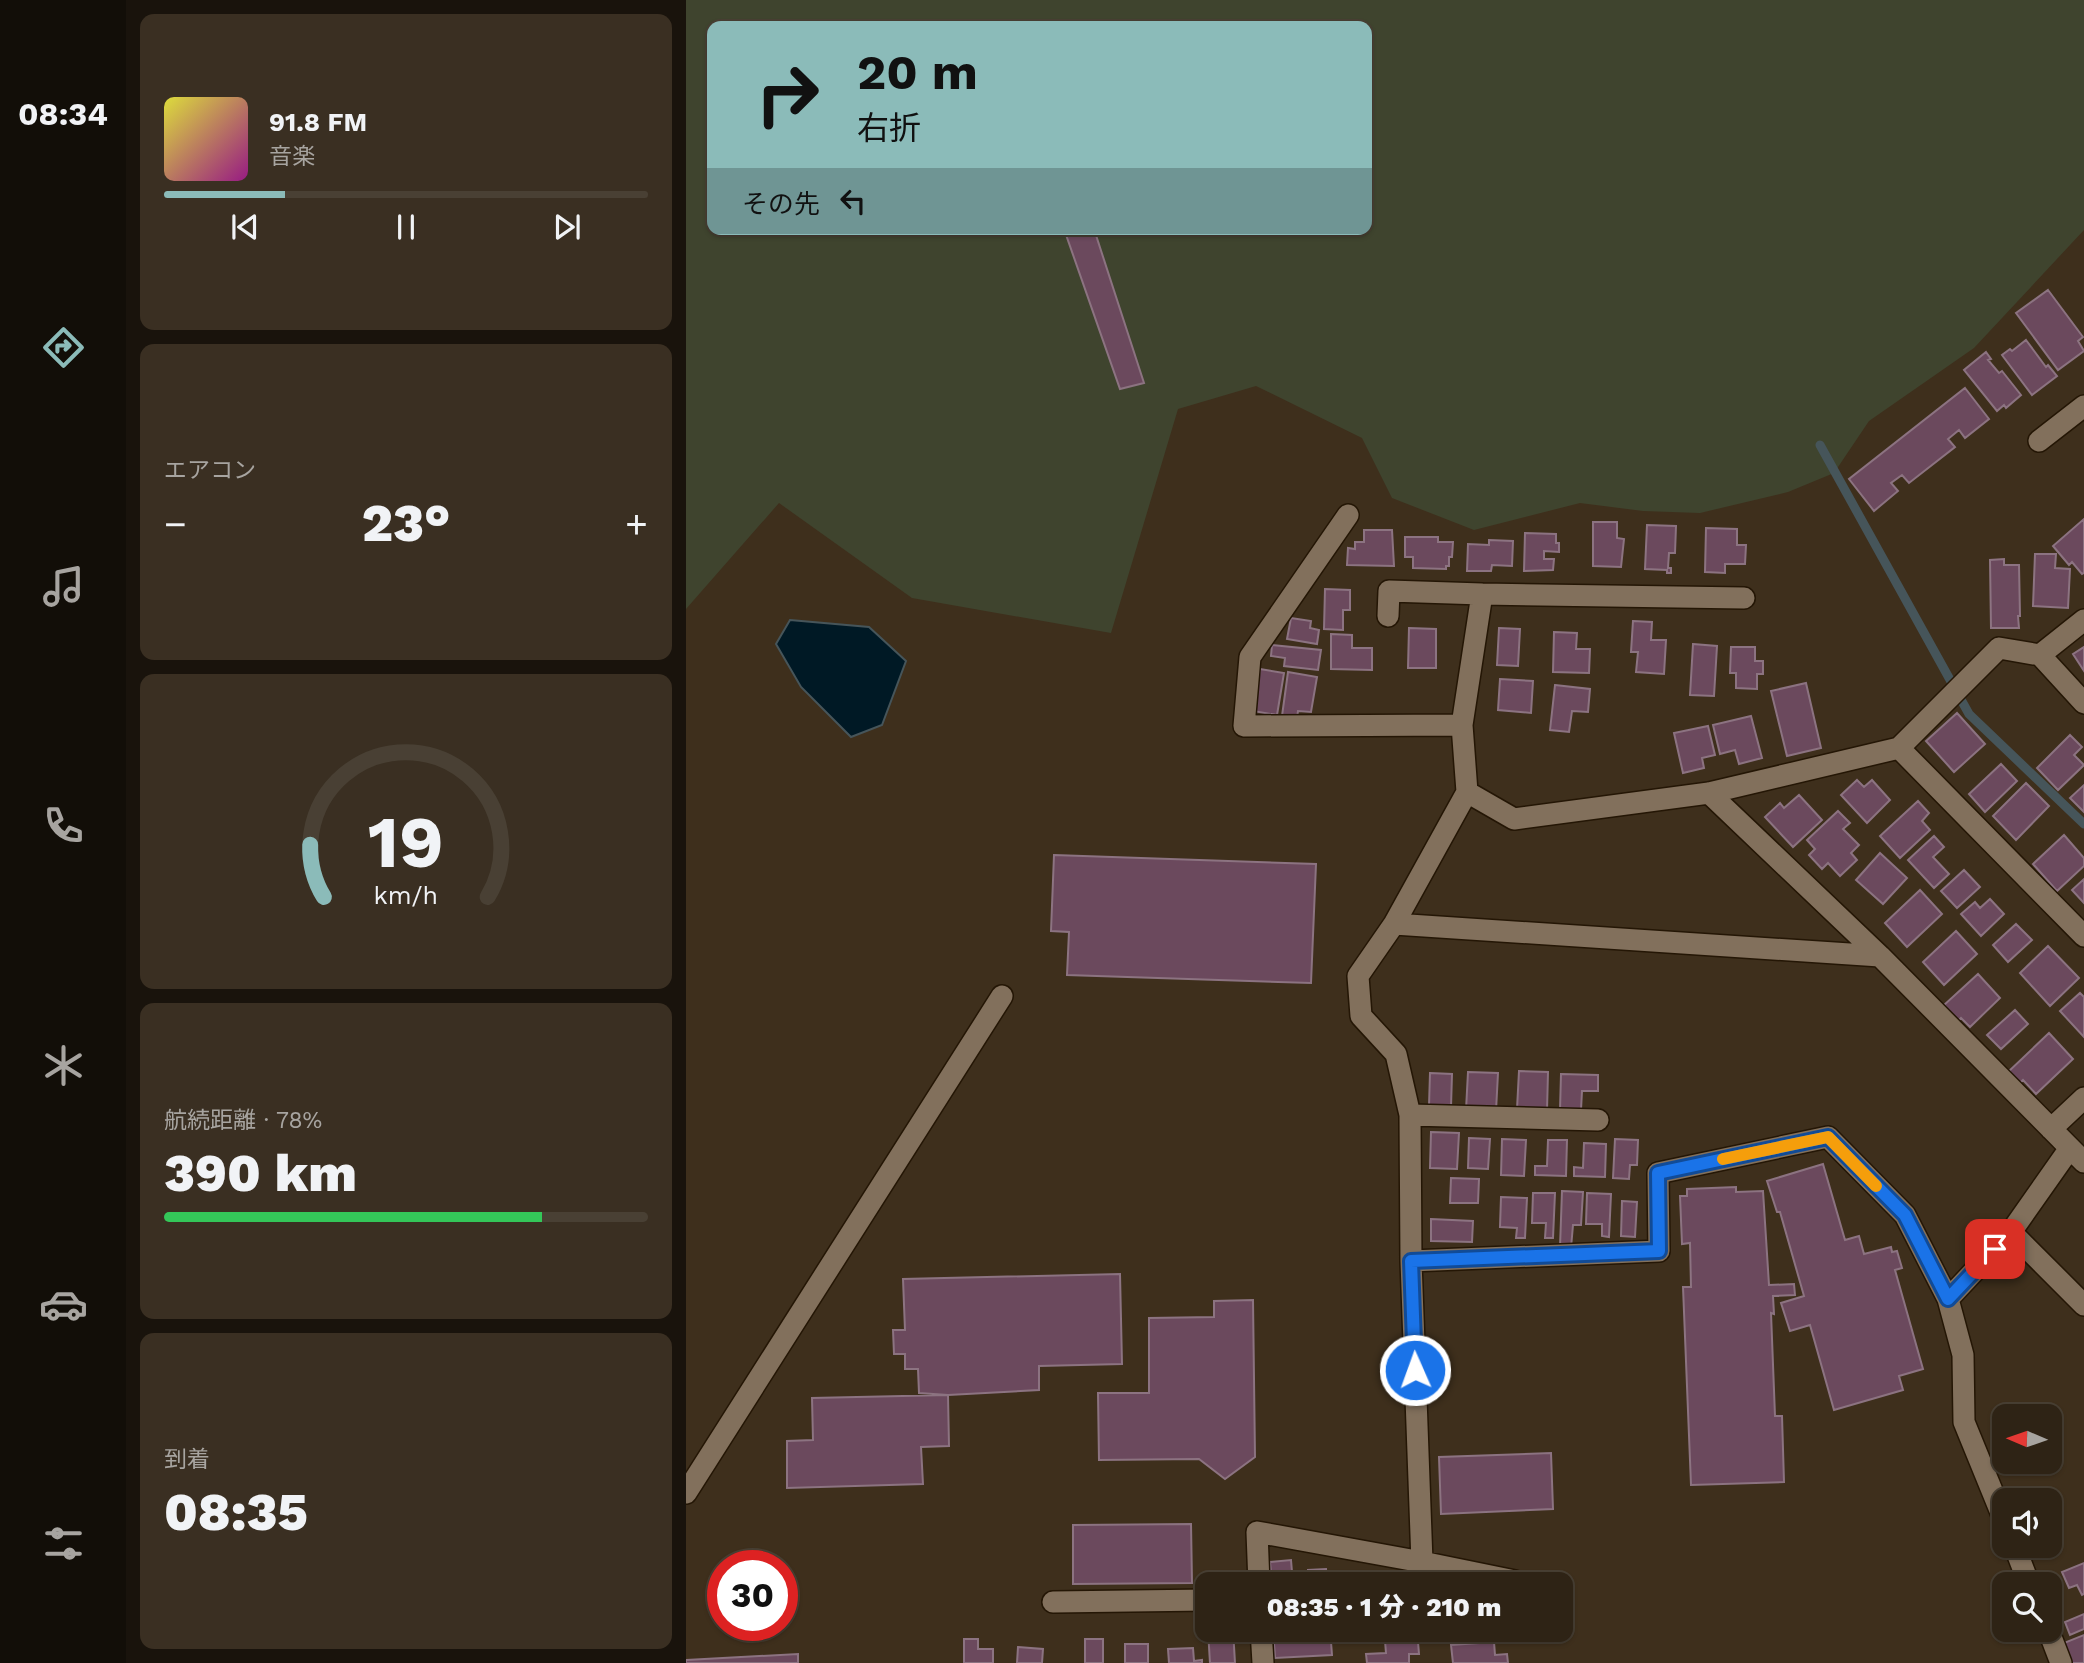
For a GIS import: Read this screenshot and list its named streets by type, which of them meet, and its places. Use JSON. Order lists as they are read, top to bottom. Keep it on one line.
{"north":"left","page":{"tabs":"08:34","turn":["20 m","右折"],"song":["91.8 FM","音楽"],"then":"その先","tile":["エアコン",["航続距離 · 78%","390 km"],["到着","08:35"]],"heat":["−","23°","+"],"limit":"30","trip":"08:35 · 1 分 · 210 m","gauge":["19","km/h"]}}
